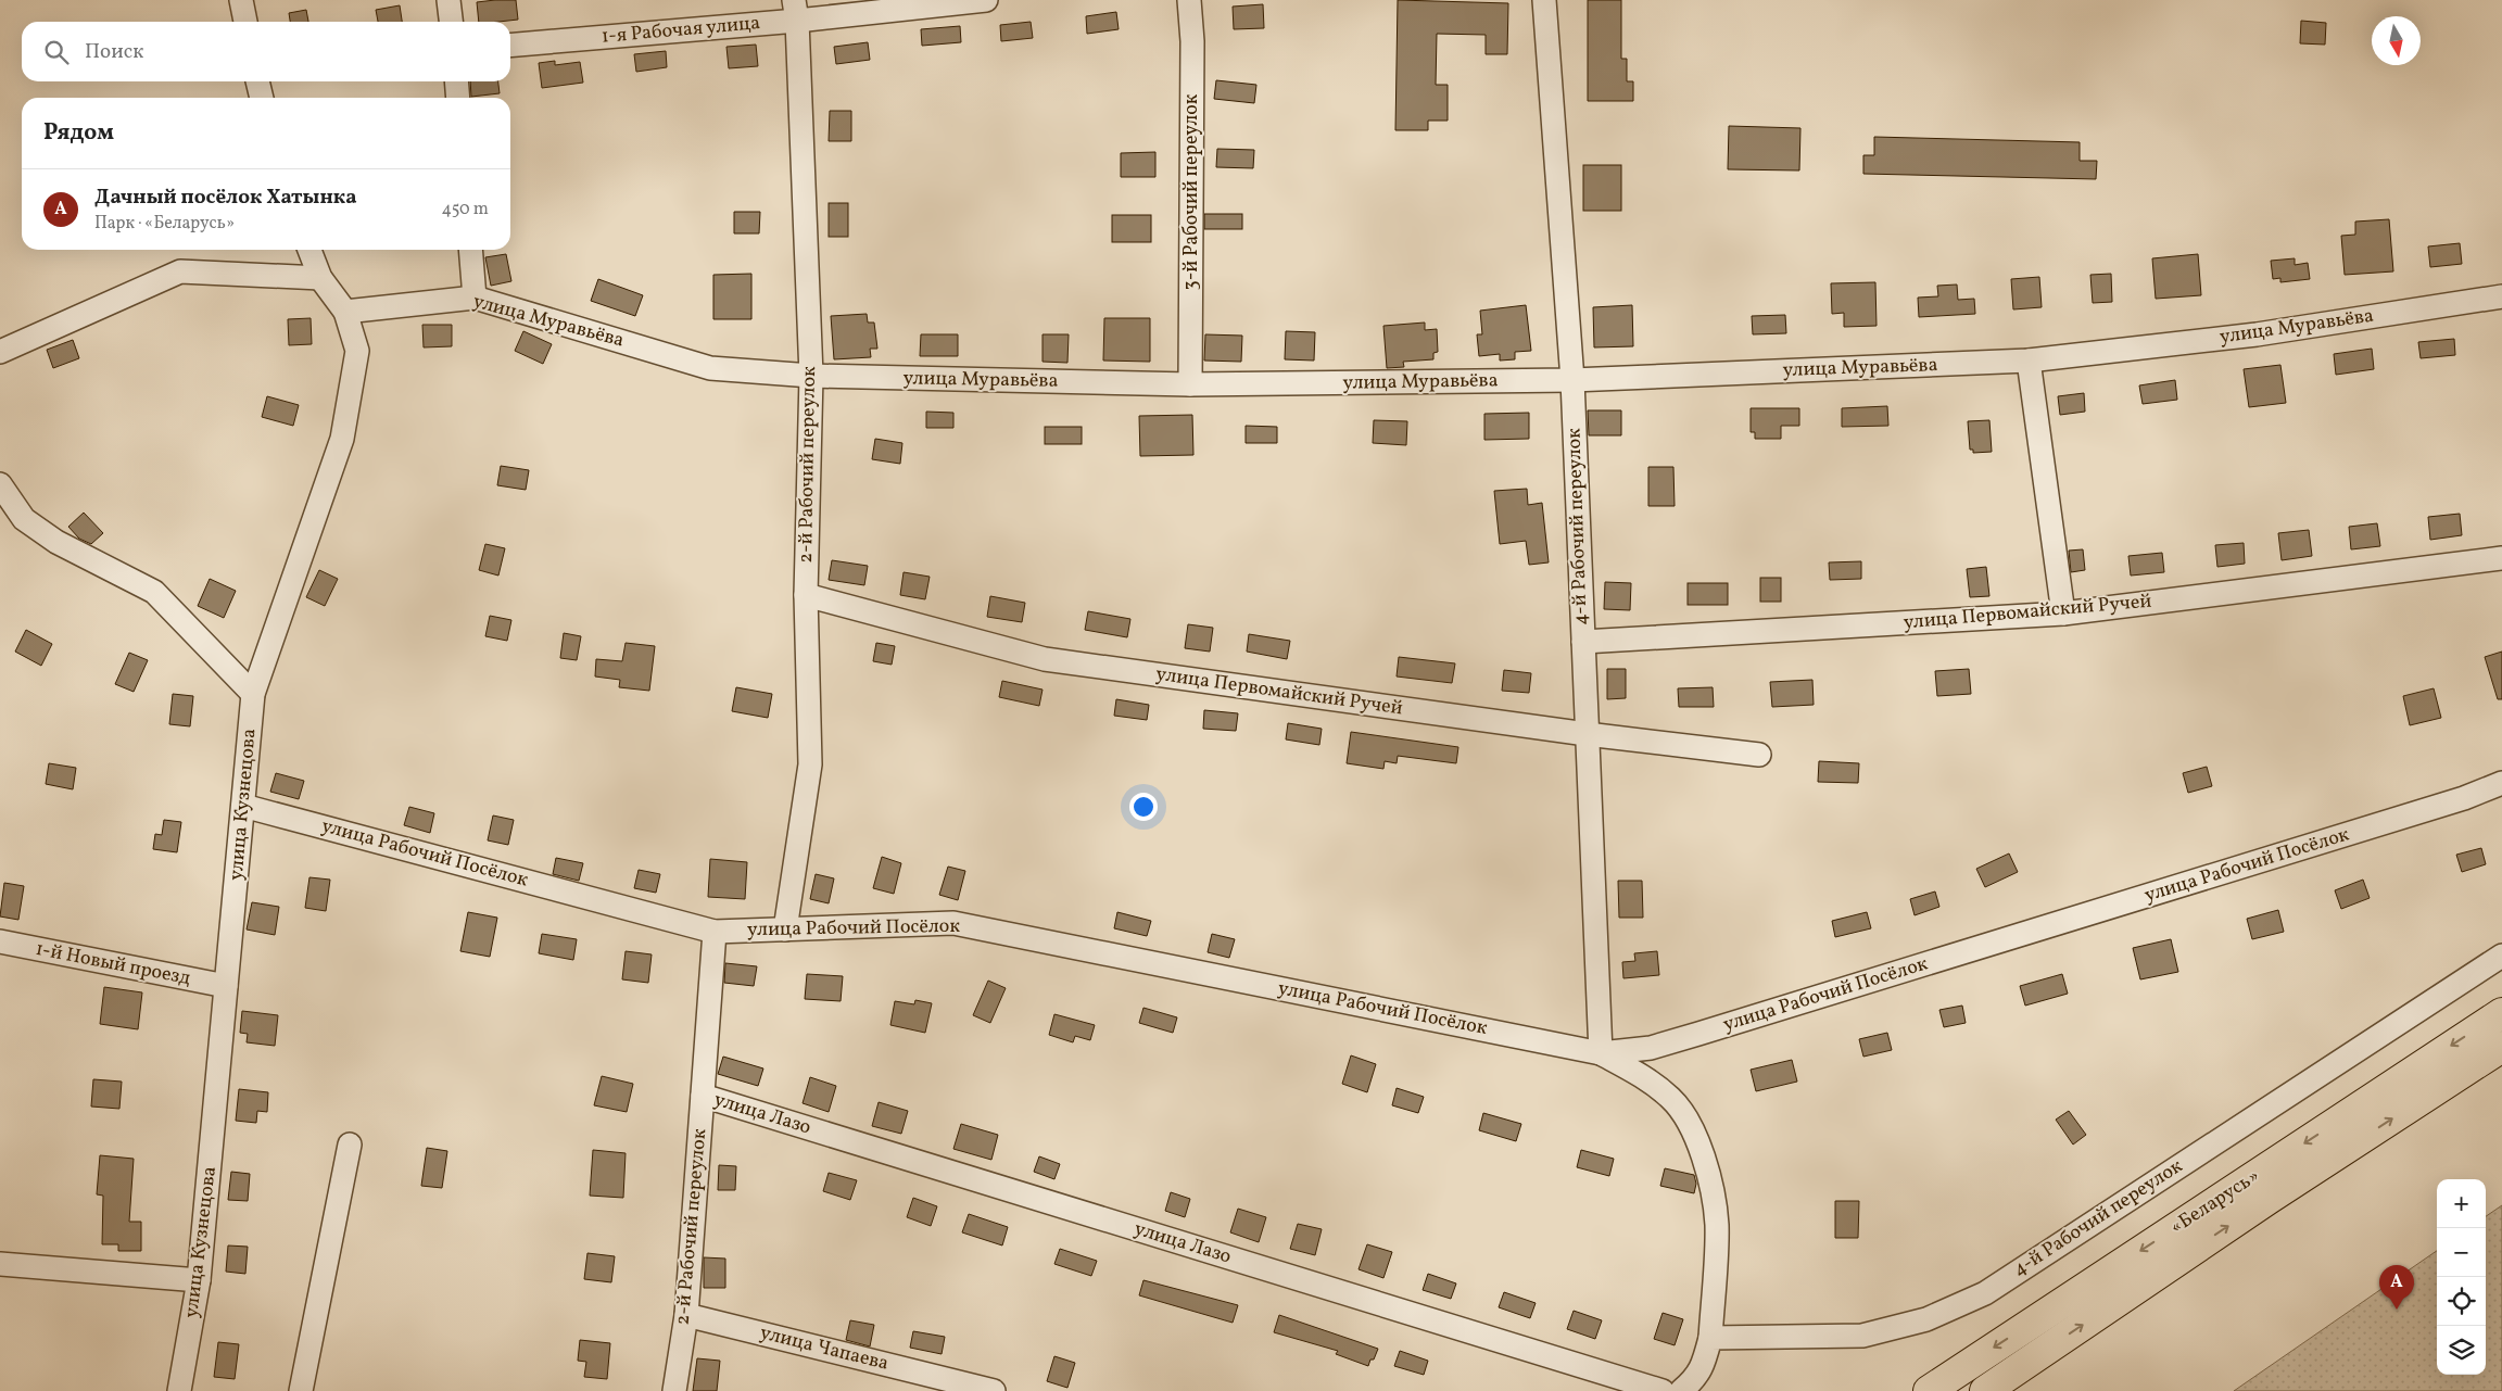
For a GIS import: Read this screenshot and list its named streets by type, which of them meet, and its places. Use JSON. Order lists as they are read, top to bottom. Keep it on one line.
{"streets":{"highway":["«Беларусь»"],"street":["1-я Рабочая улица","3-й Рабочий переулок","улица Муравьёва","2-й Рабочий переулок","4-й Рабочий переулок","улица Первомайский Ручей","улица Кузнецова","улица Рабочий Посёлок","1-й Новый проезд","улица Лазо","улица Чапаева"]},"crossings":[["1-я Рабочая улица","2-й Рабочий переулок"],["3-й Рабочий переулок","улица Муравьёва"],["улица Муравьёва","2-й Рабочий переулок"],["улица Муравьёва","4-й Рабочий переулок"],["улица Муравьёва","улица Кузнецова"],["2-й Рабочий переулок","улица Первомайский Ручей"],["2-й Рабочий переулок","улица Рабочий Посёлок"],["2-й Рабочий переулок","улица Лазо"],["2-й Рабочий переулок","улица Чапаева"],["4-й Рабочий переулок","улица Первомайский Ручей"],["4-й Рабочий переулок","улица Рабочий Посёлок"],["улица Кузнецова","улица Рабочий Посёлок"],["улица Кузнецова","1-й Новый проезд"]],"north":"bottom","page":{"search":"Поиск","heading":"Рядом","list":[{"mark":"A","name":"Дачный посёлок Хатынка","note":"Парк · «Беларусь»","value":"450 m"}],"map_buttons":["+","−"],"pins":"A"}}
